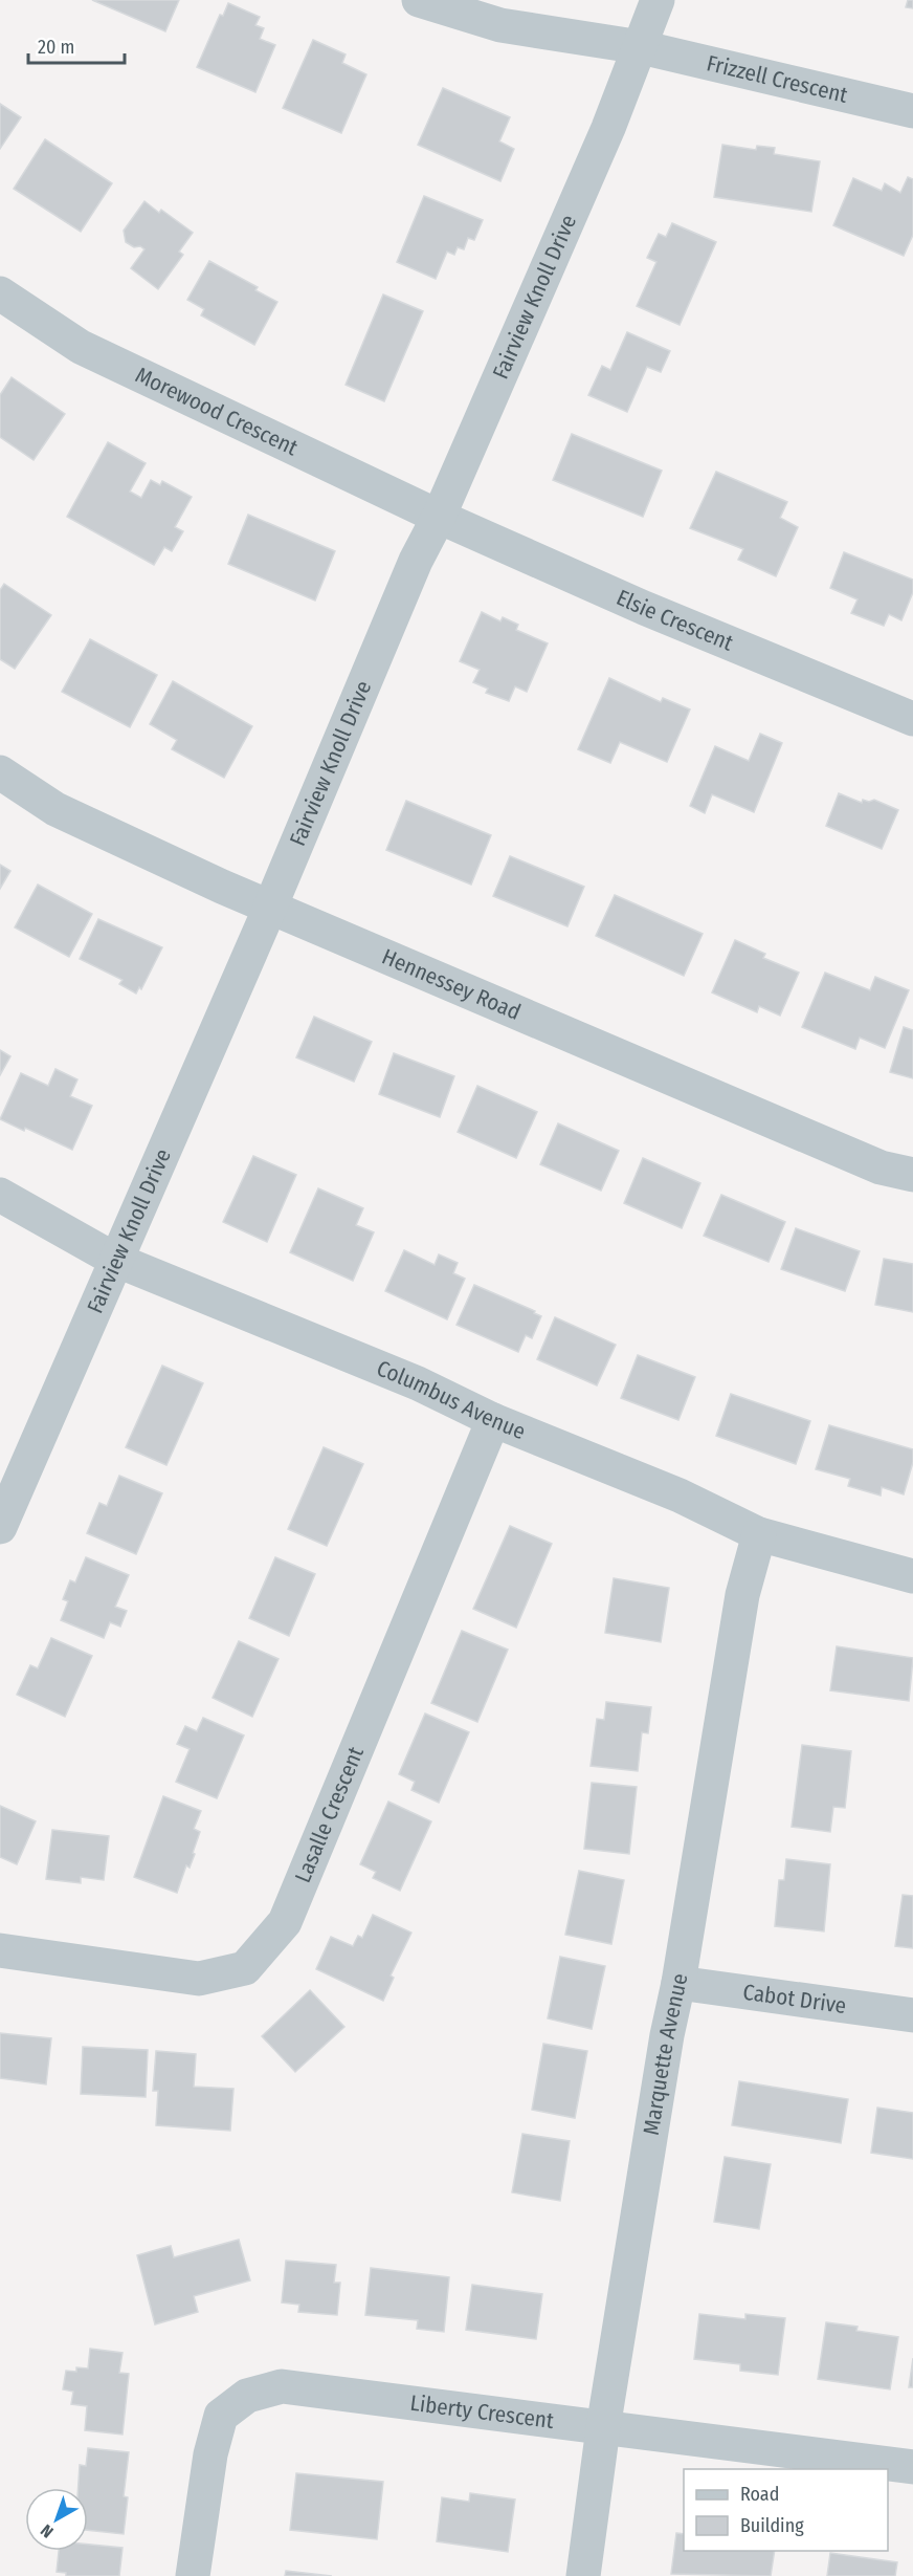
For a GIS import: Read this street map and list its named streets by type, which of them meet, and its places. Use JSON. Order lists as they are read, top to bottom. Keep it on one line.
{"streets":{"street":["Frizzell Crescent","Fairview Knoll Drive","Morewood Crescent","Elsie Crescent","Hennessey Road","Columbus Avenue","Lasalle Crescent","Cabot Drive","Marquette Avenue","Liberty Crescent"]},"crossings":[["Frizzell Crescent","Fairview Knoll Drive"],["Fairview Knoll Drive","Morewood Crescent"],["Fairview Knoll Drive","Elsie Crescent"],["Fairview Knoll Drive","Hennessey Road"],["Fairview Knoll Drive","Columbus Avenue"],["Morewood Crescent","Elsie Crescent"],["Columbus Avenue","Lasalle Crescent"],["Columbus Avenue","Marquette Avenue"],["Cabot Drive","Marquette Avenue"],["Marquette Avenue","Liberty Crescent"]],"legend":["Road","Building"],"scale_bar":"20 m","north":"bottom left"}
